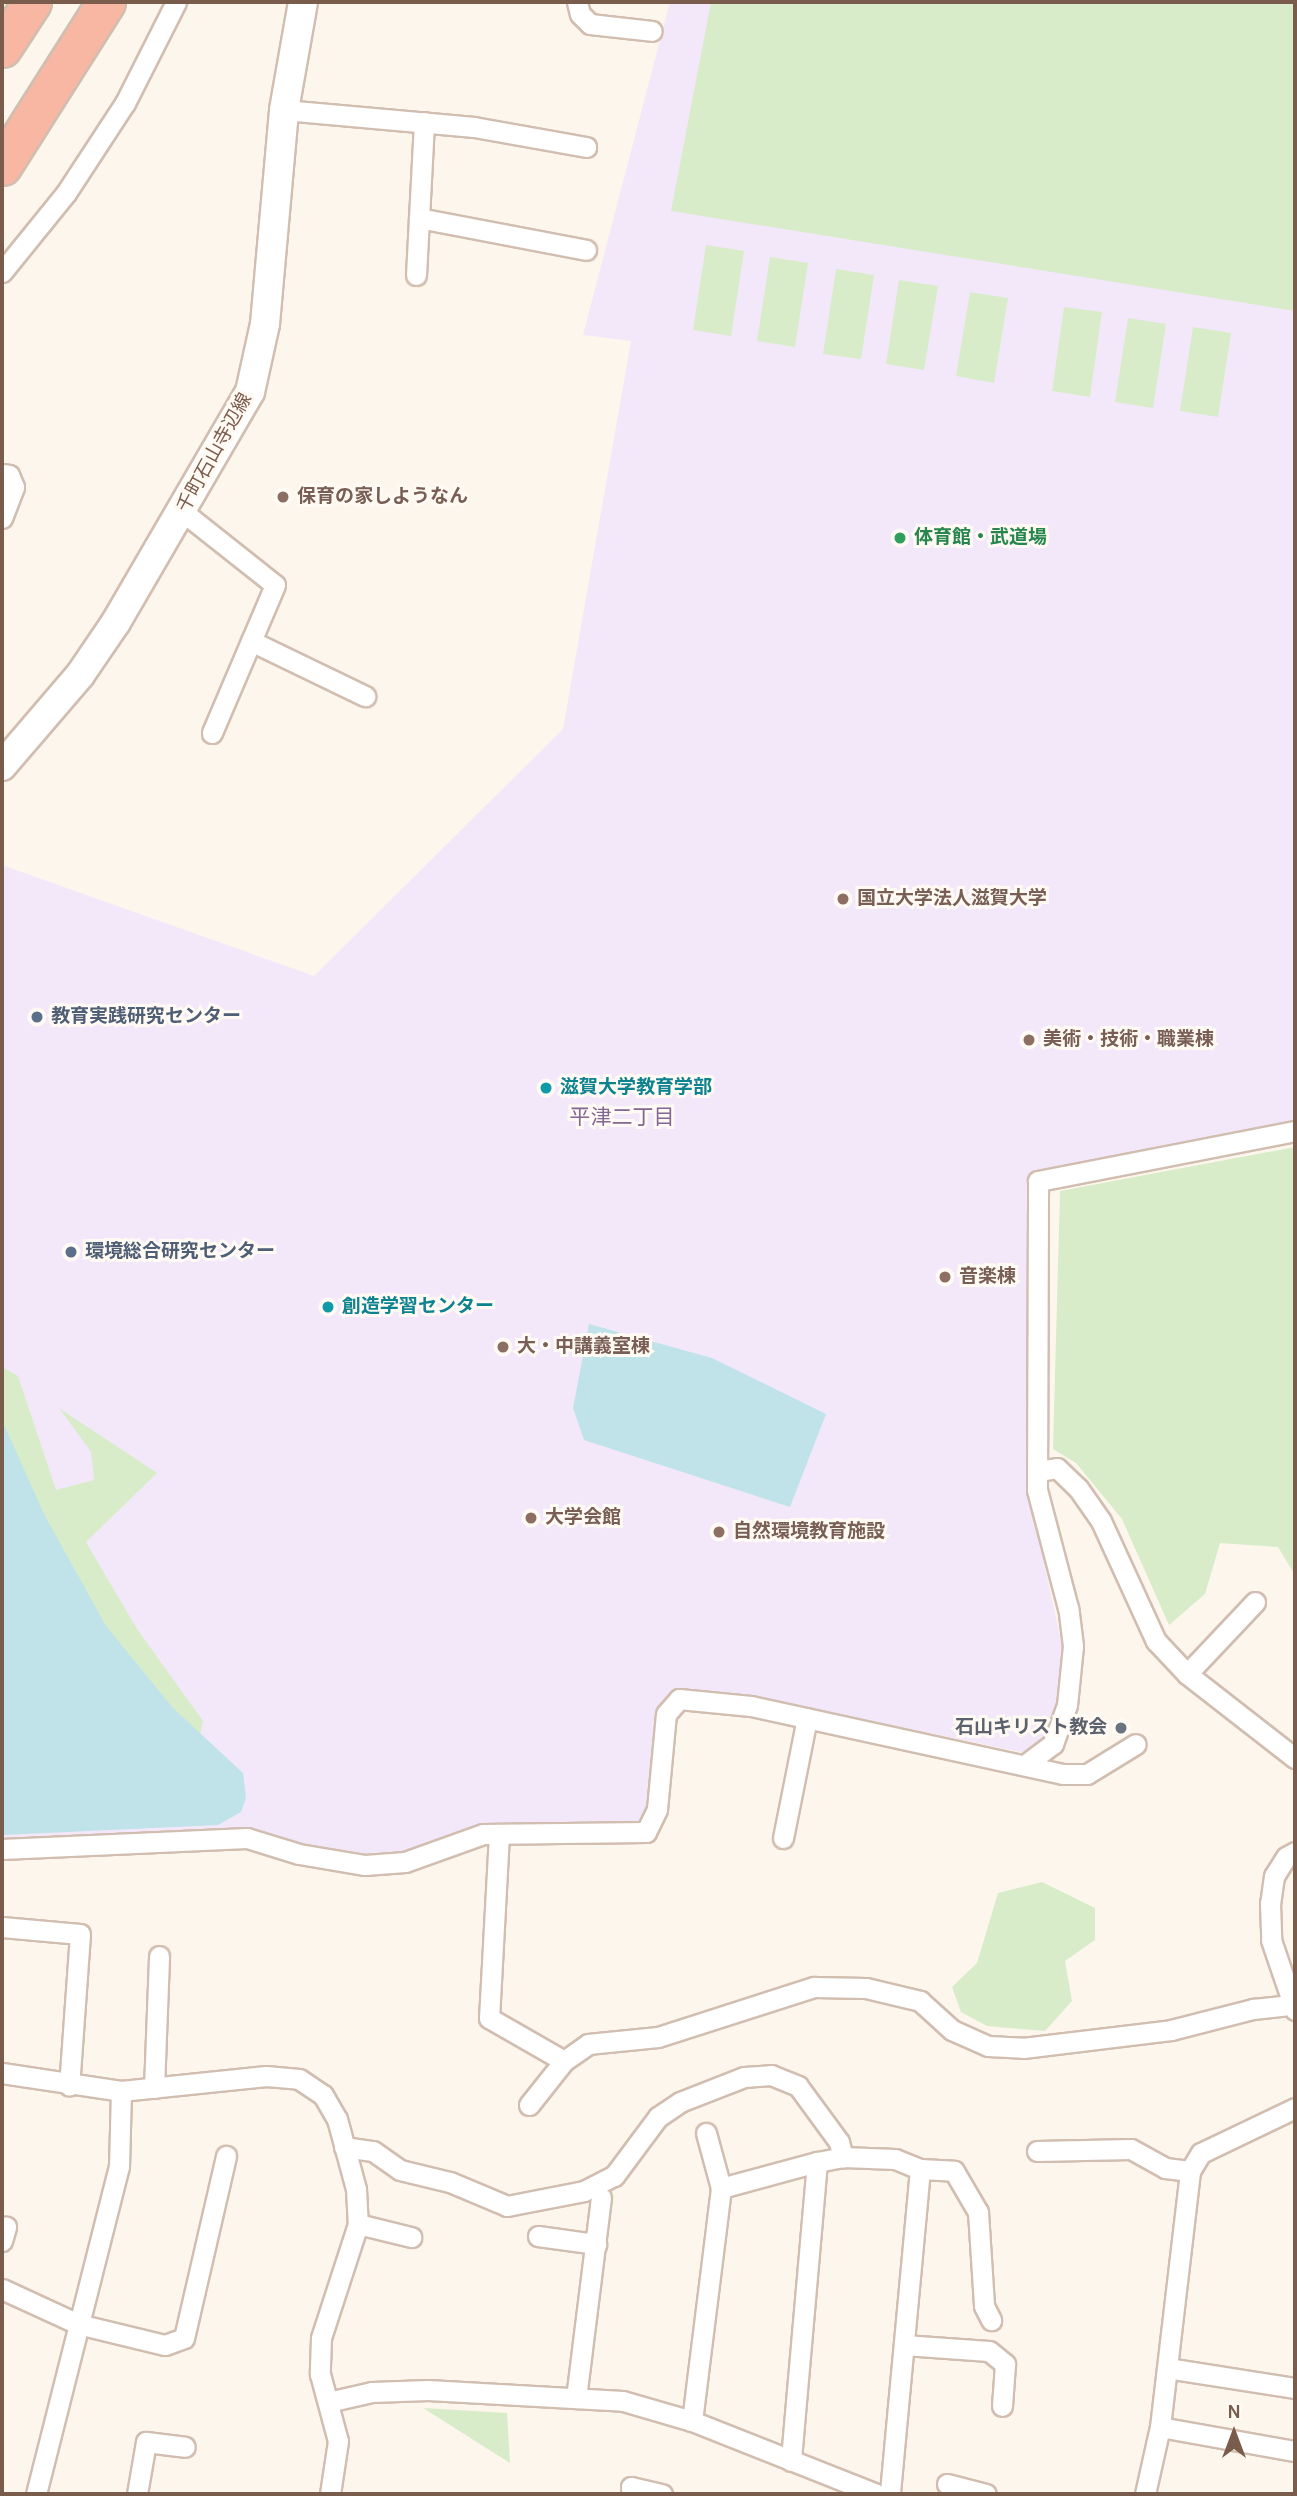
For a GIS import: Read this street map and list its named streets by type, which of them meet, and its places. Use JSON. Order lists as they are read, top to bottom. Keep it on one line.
{"streets":{"main road":["千町石山寺辺線"]},"districts":["平津二丁目"],"places":["保育の家しようなん","体育館・武道場","国立大学法人滋賀大学","教育実践研究センター","美術・技術・職業棟","滋賀大学教育学部","環境総合研究センター","音楽棟","創造学習センター","大・中講義室棟","大学会館","自然環境教育施設","石山キリスト教会"],"north":"top"}
